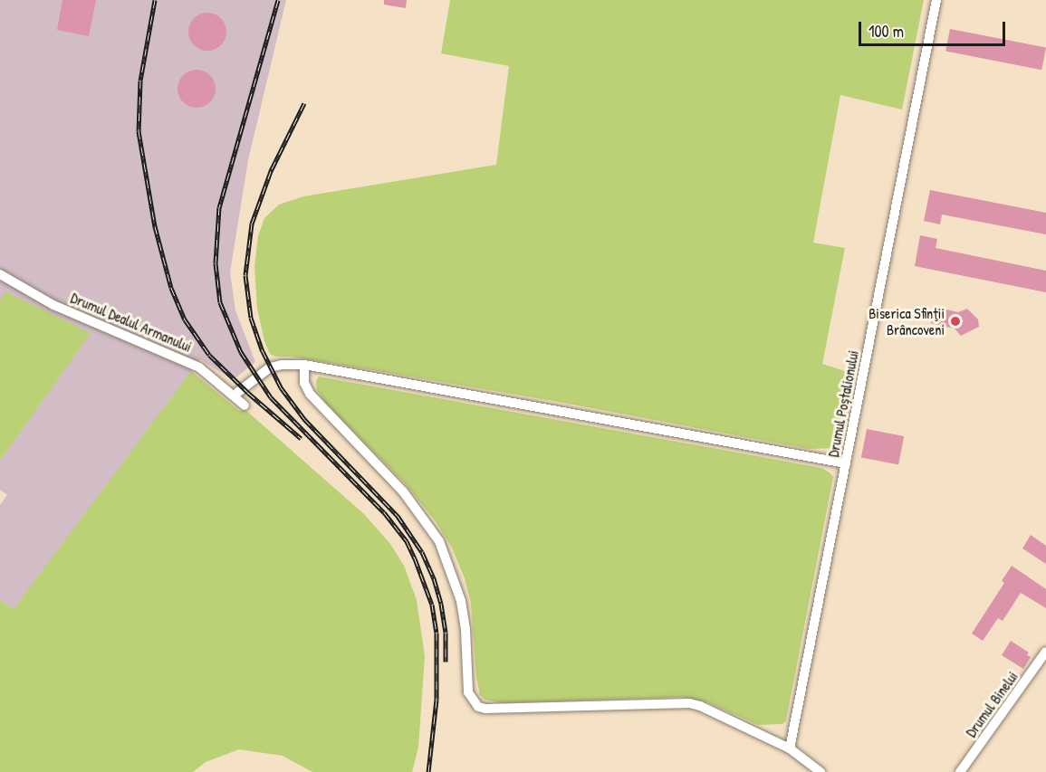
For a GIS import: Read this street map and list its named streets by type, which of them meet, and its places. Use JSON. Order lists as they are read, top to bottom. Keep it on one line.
{"streets":{"street":["Drumul Dealul Armanului","Drumul Poștalionului","Drumul Binelui"]},"places":["Biserica Sfinţii Brâncoveni"],"scale_bar":"100 m"}
